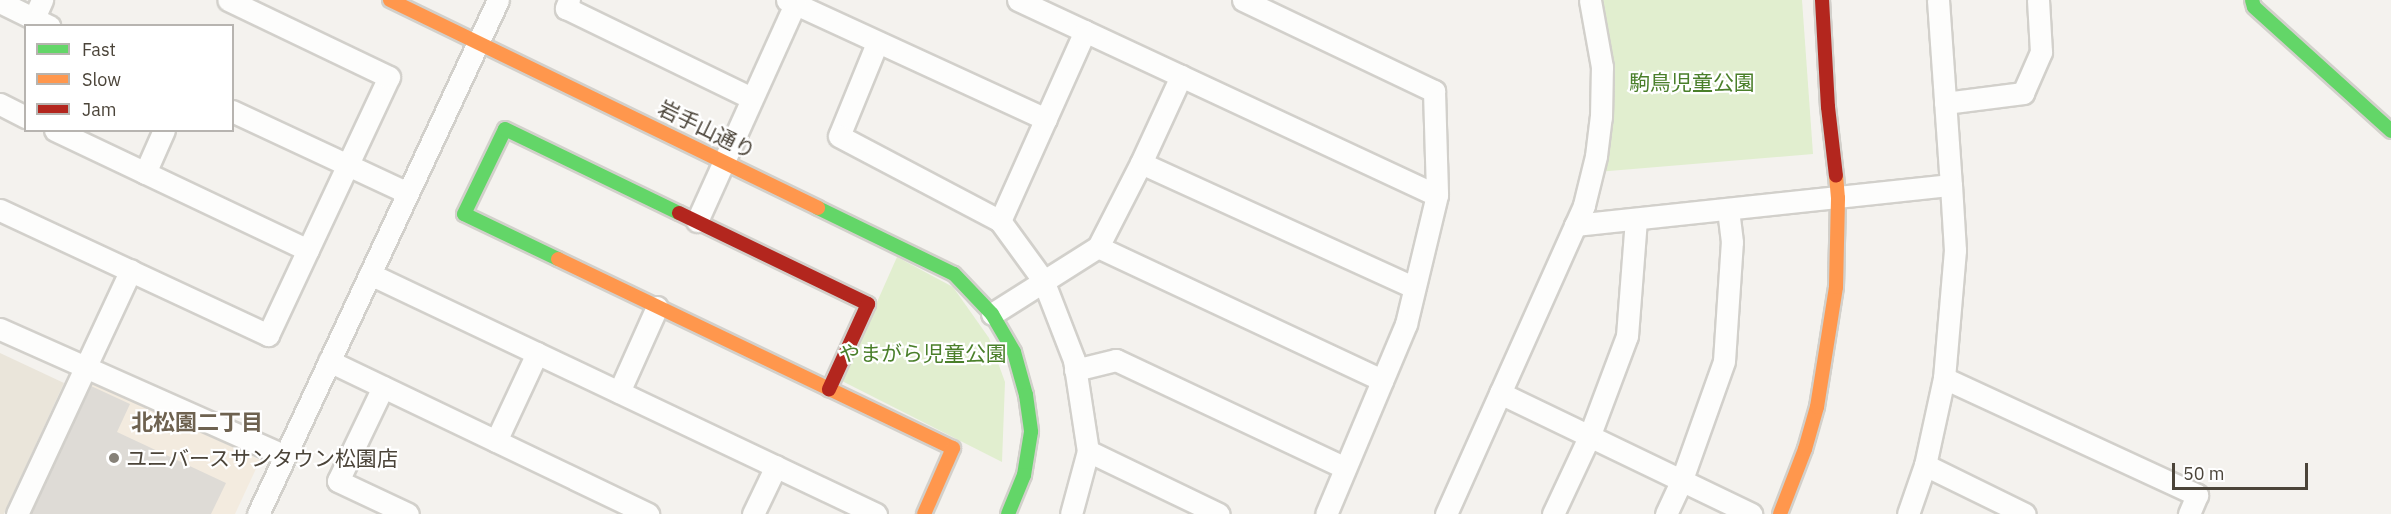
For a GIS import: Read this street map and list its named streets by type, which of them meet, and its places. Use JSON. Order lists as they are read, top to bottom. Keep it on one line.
{"streets":{"street":["岩手山通り"]},"districts":["北松園二丁目"],"parks":["駒鳥児童公園","やまがら児童公園"],"places":["ユニバースサンタウン松園店"],"legend":["Fast","Slow","Jam"],"scale_bar":"50 m"}
